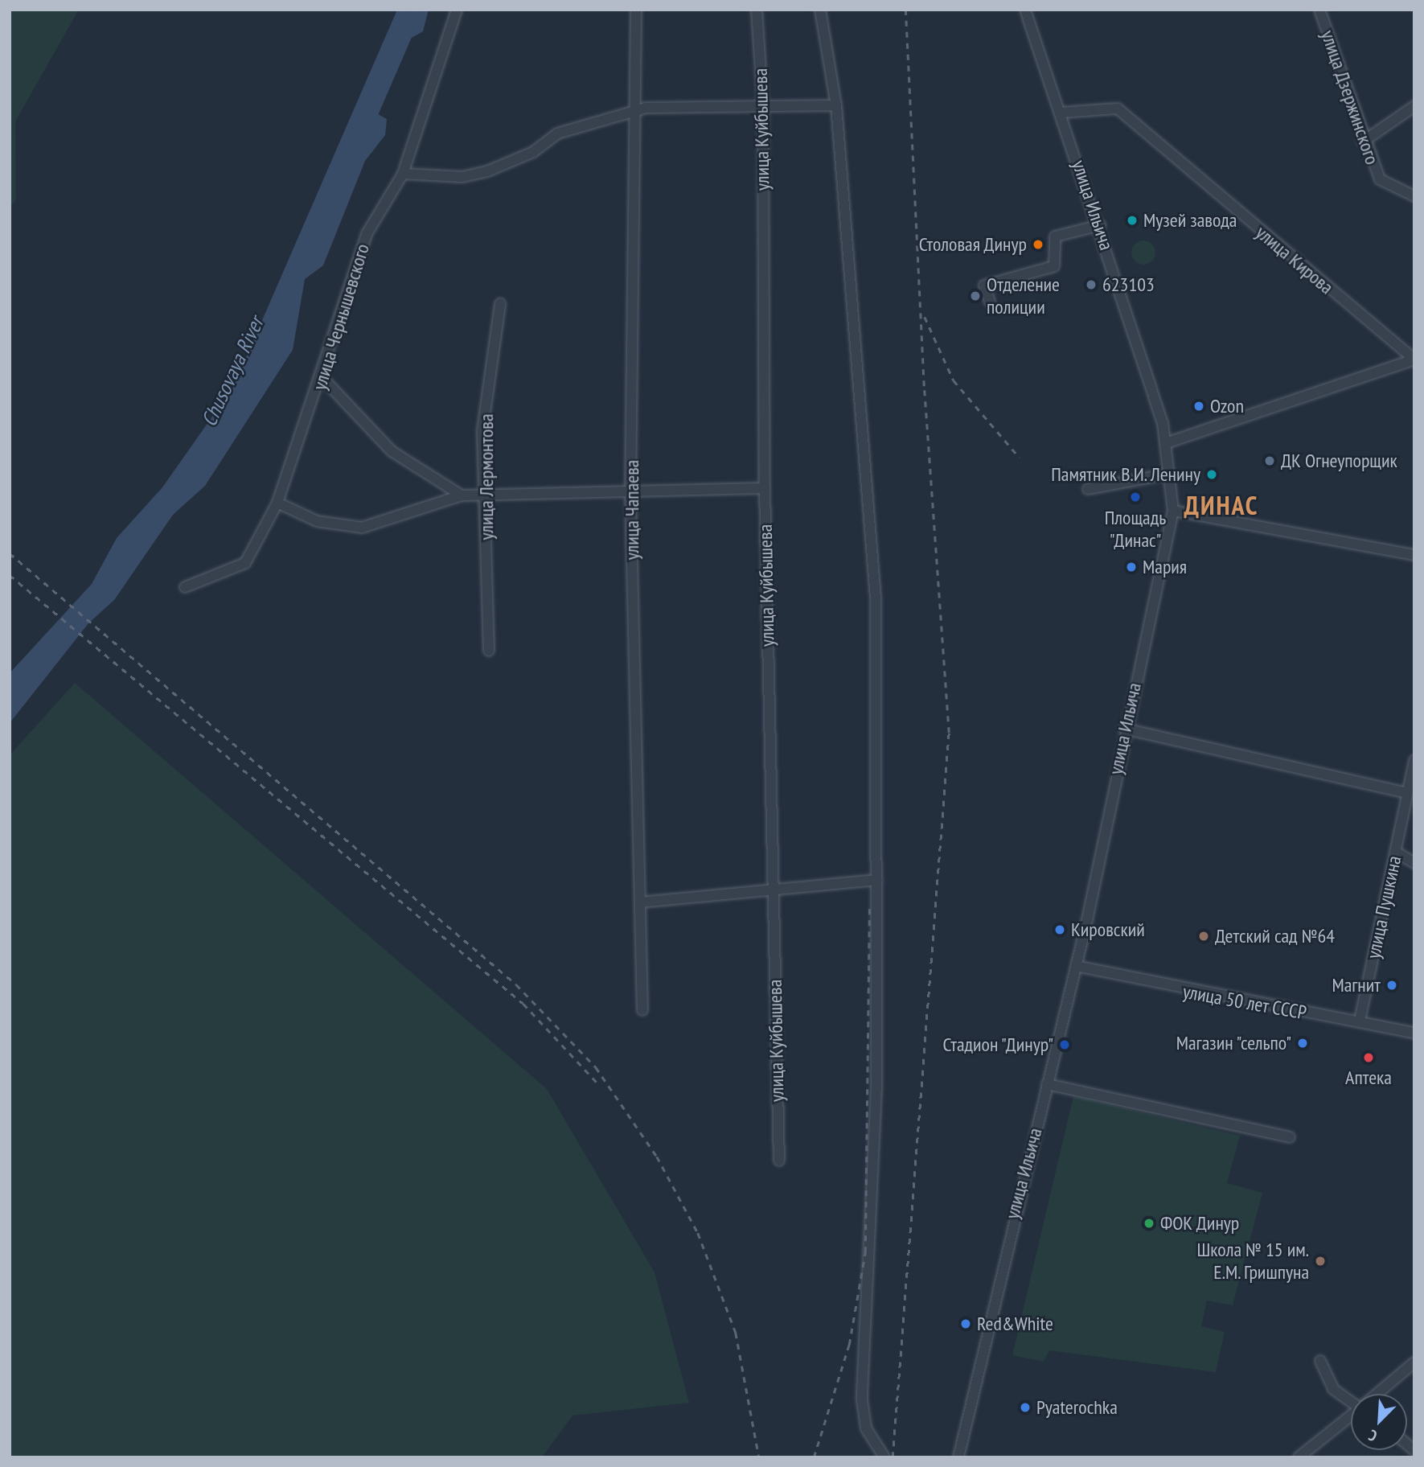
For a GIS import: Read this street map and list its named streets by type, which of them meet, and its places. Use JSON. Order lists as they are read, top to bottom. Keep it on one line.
{"streets":{"street":["улица Дзержинского","улица Куйбышева","улица Ильича","улица Кирова","улица Чернышевского","улица Лермонтова","улица Чапаева","улица Пушкина","улица 50 лет СССР"]},"crossings":[["улица Ильича","улица Кирова"],["улица Ильича","улица 50 лет СССР"],["улица Пушкина","улица 50 лет СССР"]],"districts":["ДИНАС"],"water":["Chusovaya River"],"places":["Музей завода","Столовая Динур","623103","Отделение полиции","Ozon","ДК Огнеупорщик","Памятник В.И. Ленину","Площадь \"Динас\"","Мария","Кировский","Детский сад №64","Магнит","Магазин \"сельпо\"","Стадион \"Динур\"","Аптека","ФОК Динур","Школа № 15 им. Е.М. Гришпуна","Red&White","Pyaterochka"],"north":"bottom left"}
